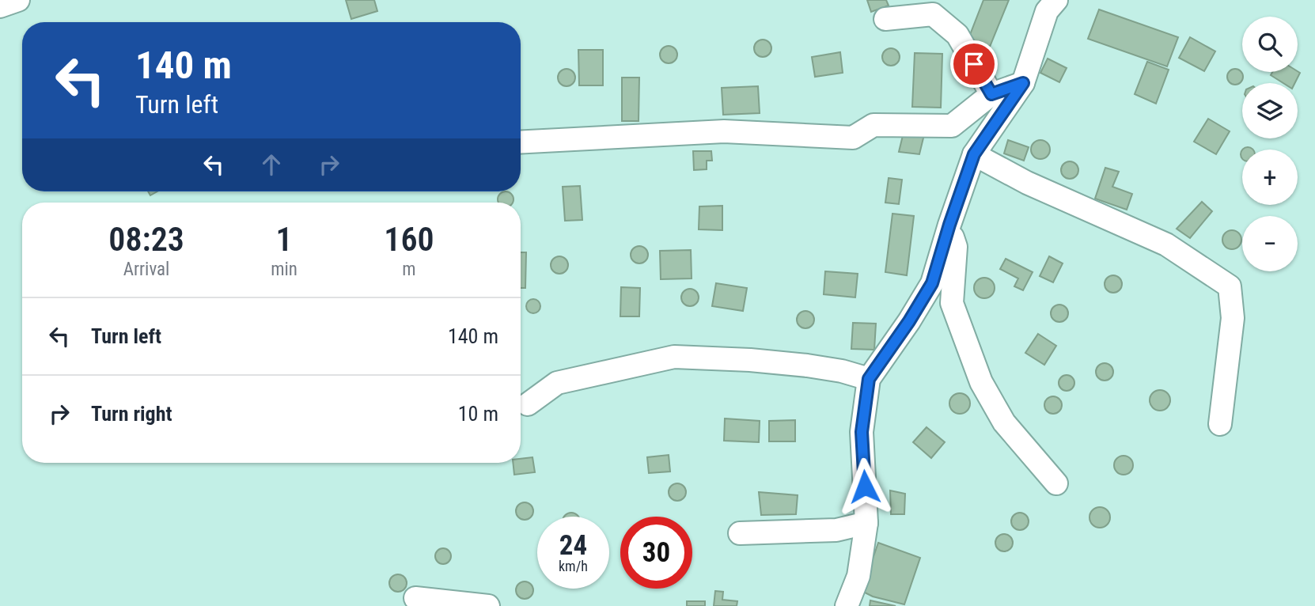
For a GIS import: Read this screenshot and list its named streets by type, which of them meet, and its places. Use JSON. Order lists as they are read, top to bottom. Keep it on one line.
{"page":{"map_buttons":["+","−"],"turn":["140 m","Turn left"],"eta":["08:23","Arrival","1","min","160","m"],"list":[{"name":"Turn left","value":"140 m"},{"name":"Turn right","value":"10 m"}],"speed":"24 km/h","limit":"30"}}
